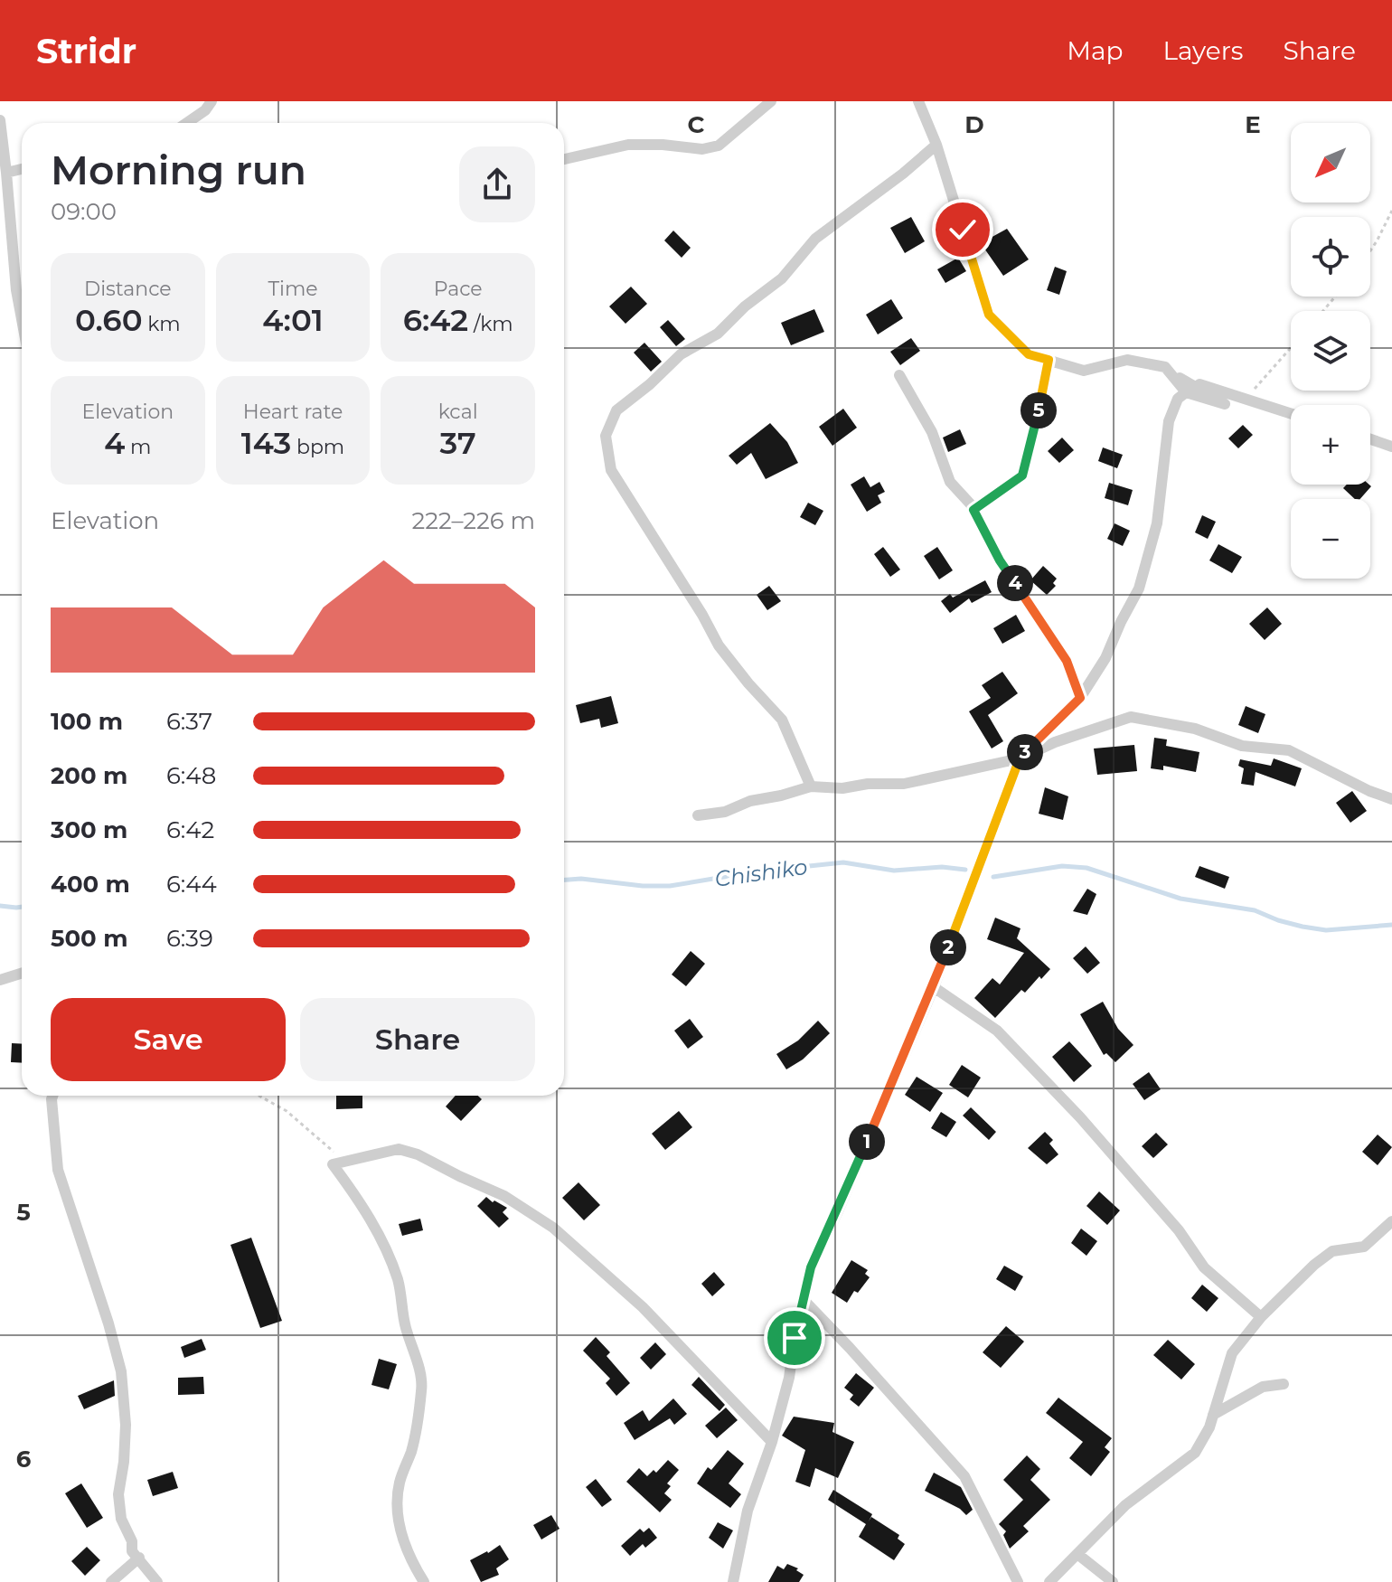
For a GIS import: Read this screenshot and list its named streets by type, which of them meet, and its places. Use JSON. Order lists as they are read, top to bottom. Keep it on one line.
{"water":["Chishiko"],"north":"bottom left","page":{"header":"Stridr","nav":["Map","Layers","Share"],"map_buttons":["+","−"],"heading":["Morning run","09:00"],"stats":[["Distance","0.60 km"],["Time","4:01"],["Pace","6:42 /km"],["Elevation","4 m"],["Heart rate","143 bpm"],["kcal","37"]],"pins":["5","4","3","2","1"],"chart":["Elevation","222–226 m"],"list":[{"name":"100 m","note":"6:37"},{"name":"200 m","note":"6:48"},{"name":"300 m","note":"6:42"},{"name":"400 m","note":"6:44"},{"name":"500 m","note":"6:39"}],"buttons":["Save","Share"]},"grid":{"columns":["C","D","E"],"rows":["5","6"]}}
